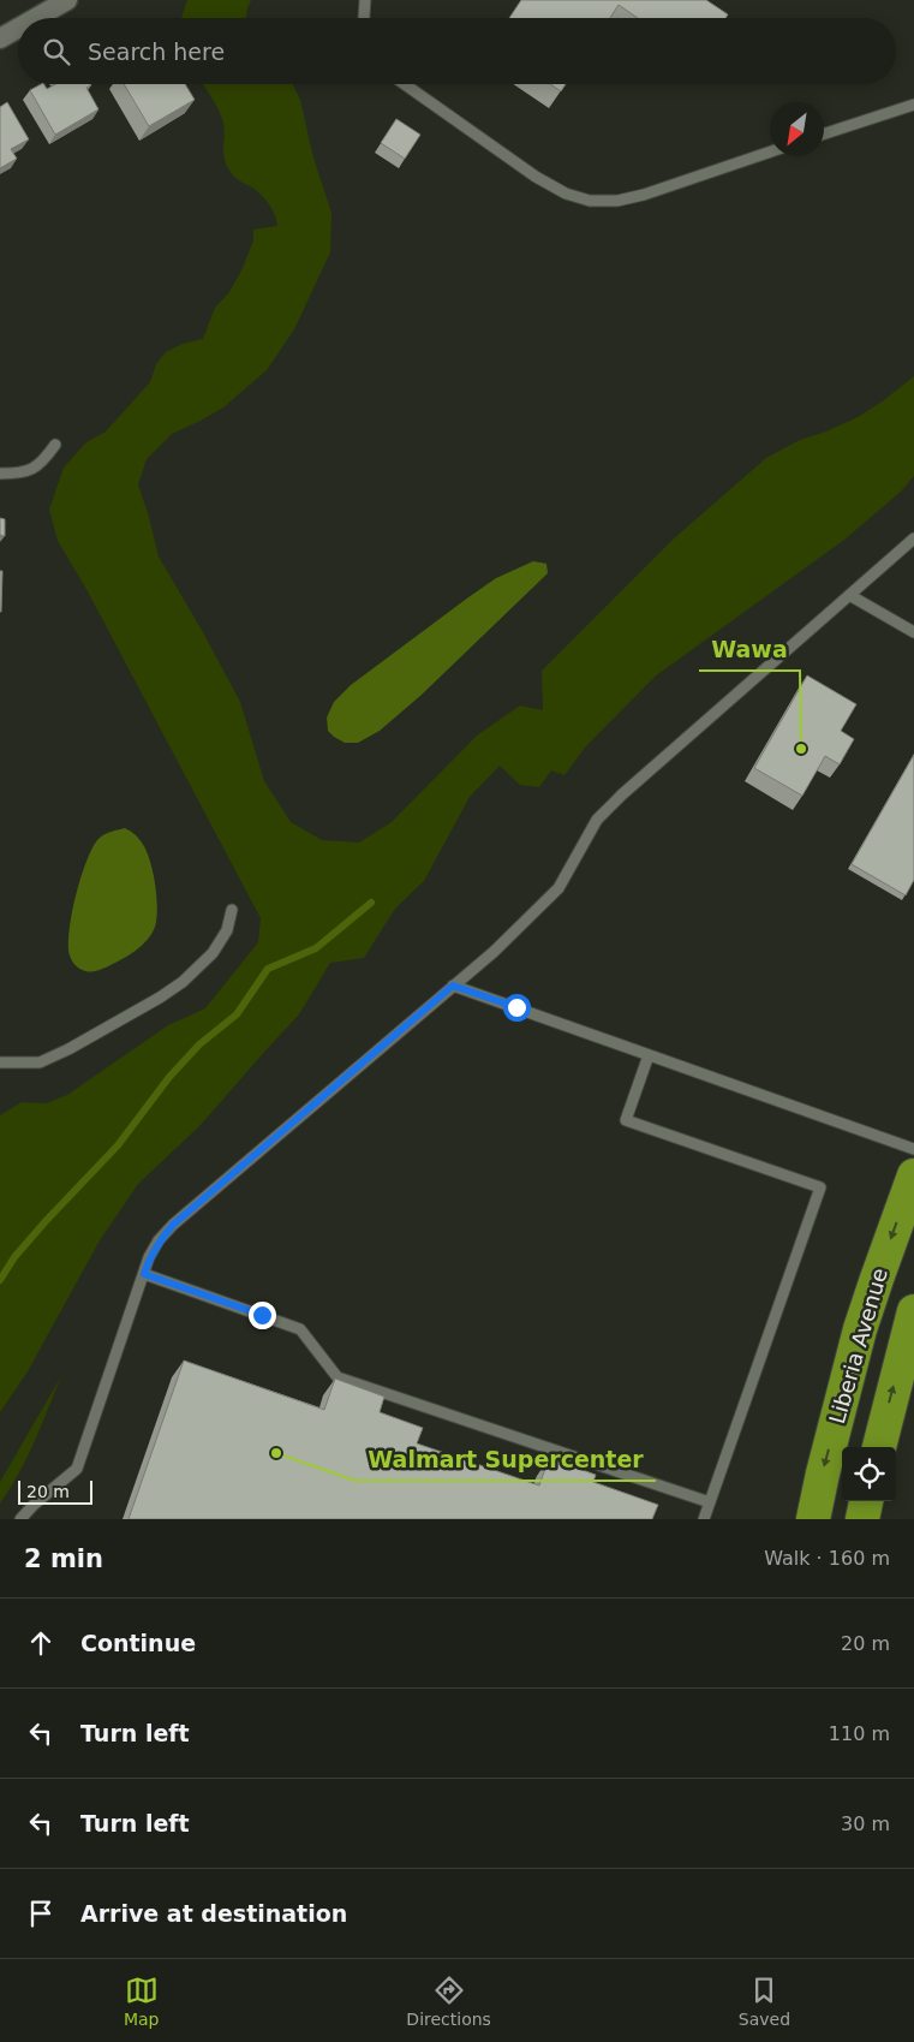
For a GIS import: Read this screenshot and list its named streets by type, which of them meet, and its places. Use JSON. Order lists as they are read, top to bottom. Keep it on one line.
{"streets":{"highway":["Liberia Avenue"]},"places":["Wawa","Walmart Supercenter"],"scale_bar":"20 m","north":"bottom left","page":{"search":"Search here","scale":"20 m","heading":["2 min","Walk · 160 m"],"list":[["Continue","20 m"],["Turn left","110 m"],["Turn left","30 m"],"Arrive at destination"],"nav":["Map","Directions","Saved"]}}
